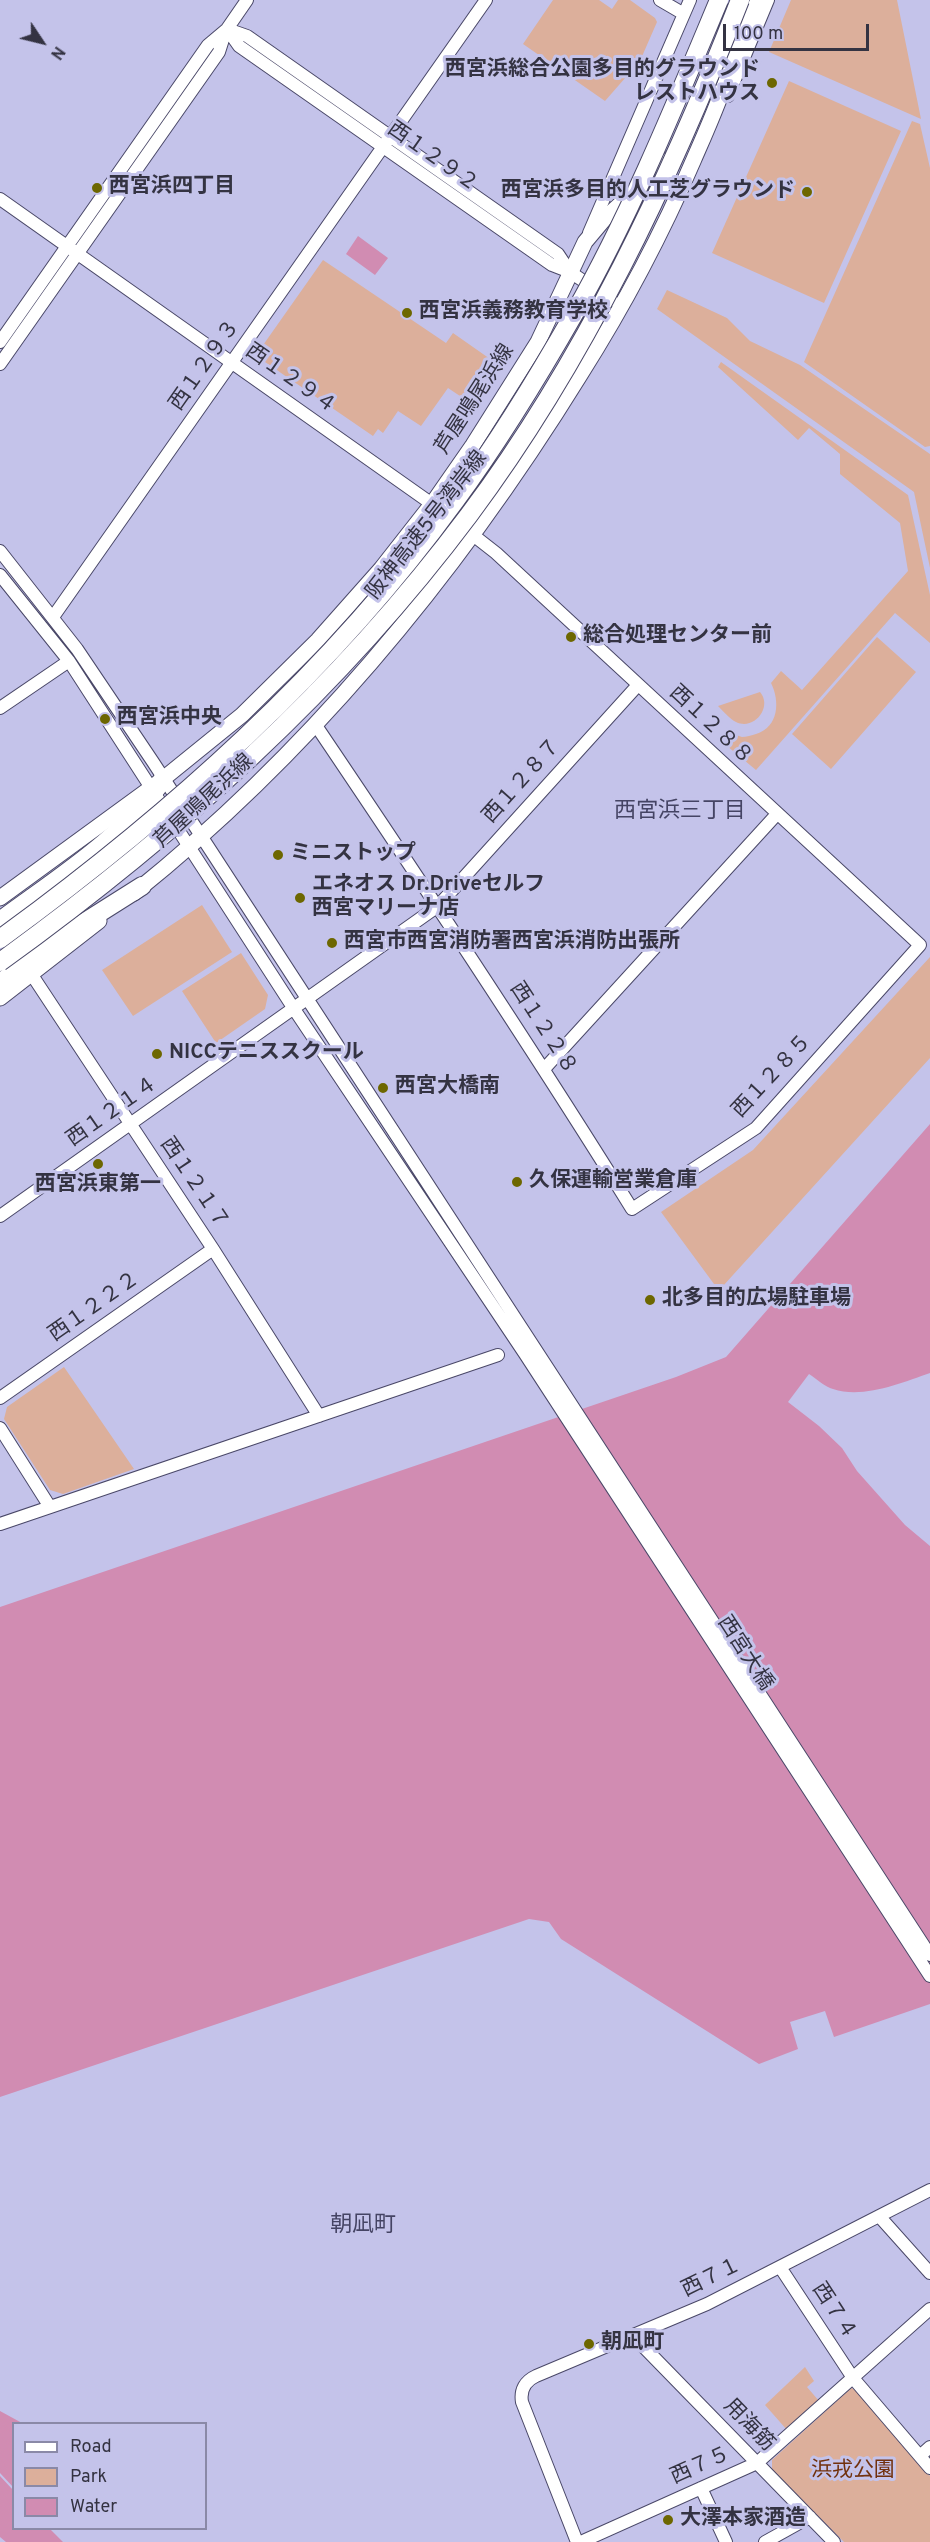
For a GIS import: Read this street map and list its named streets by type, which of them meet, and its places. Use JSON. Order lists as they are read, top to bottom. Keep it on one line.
{"streets":{"highway":["阪神高速5号湾岸線"],"main road":["芦屋鳴尾浜線"],"street":["西１２９２","西１２９３","西１２９４","西１２８８","西１２８７","西１２２８","西１２８５","西１２１４","西１２１７","西１２２２","西宮大橋","西７１","西７４","用海筋","西７５"]},"crossings":[["西１２９２","西１２９３"],["西１２９２","芦屋鳴尾浜線"],["西１２９３","西１２９４"],["西１２９４","芦屋鳴尾浜線"],["芦屋鳴尾浜線","西１２８８"],["芦屋鳴尾浜線","西１２２８"],["芦屋鳴尾浜線","西１２１７"],["西１２８８","西１２８７"],["西１２８８","西１２８５"],["西１２８７","西１２２８"],["西１２８７","西１２１４"],["西１２２８","西１２８５"],["西１２１４","西１２１７"],["西１２１７","西１２２２"],["西７１","西７４"],["西７１","用海筋"],["西７１","西７５"],["西７４","西７５"],["用海筋","西７５"]],"districts":["西宮浜三丁目","朝凪町"],"parks":["浜戎公園"],"places":["西宮浜総合公園多目的グラウンド レストハウス","西宮浜四丁目","西宮浜多目的人工芝グラウンド","西宮浜義務教育学校","総合処理センター前","西宮浜中央","ミニストップ","エネオス Dr.Driveセルフ 西宮マリーナ店","西宮市西宮消防署西宮浜消防出張所","NICCテニススクール","西宮大橋南","西宮浜東第一","久保運輸営業倉庫","北多目的広場駐車場","朝凪町","大澤本家酒造"],"legend":["Road","Park","Water"],"scale_bar":"100 m","north":"bottom right"}
